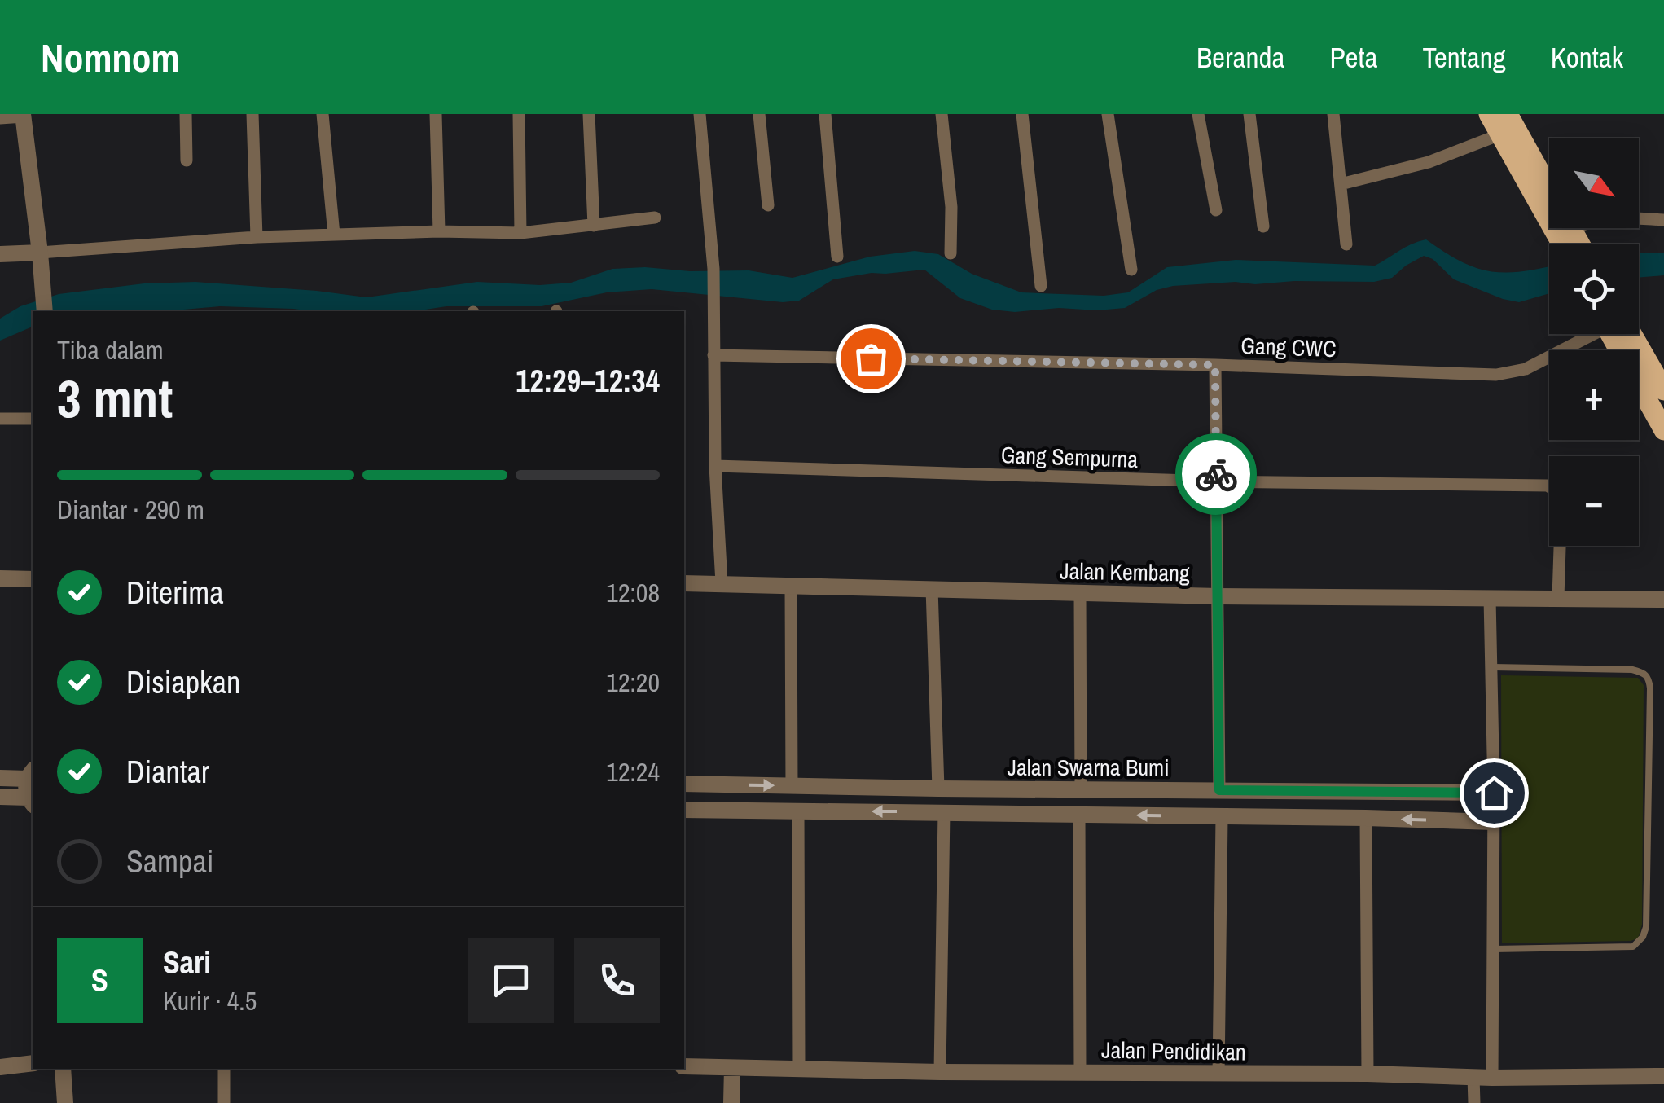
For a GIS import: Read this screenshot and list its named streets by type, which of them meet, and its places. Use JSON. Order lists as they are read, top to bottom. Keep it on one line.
{"streets":{"street":["Gang CWC","Gang Sempurna","Jalan Kembang","Jalan Swarna Bumi","Jalan Pendidikan"]},"crossings":[["Gang Sempurna","Jalan Kembang"]],"north":"bottom right","page":{"header":"Nomnom","nav":["Beranda","Peta","Tentang","Kontak"],"map_buttons":["+","−"],"heading":["3 mnt","Tiba dalam","12:29–12:34"],"panel":["Sari","Kurir · 4.5"],"bar":"Diantar · 290 m","list":[["Diterima","12:08"],["Disiapkan","12:20"],["Diantar","12:24"],"Sampai"],"round":"S"}}
